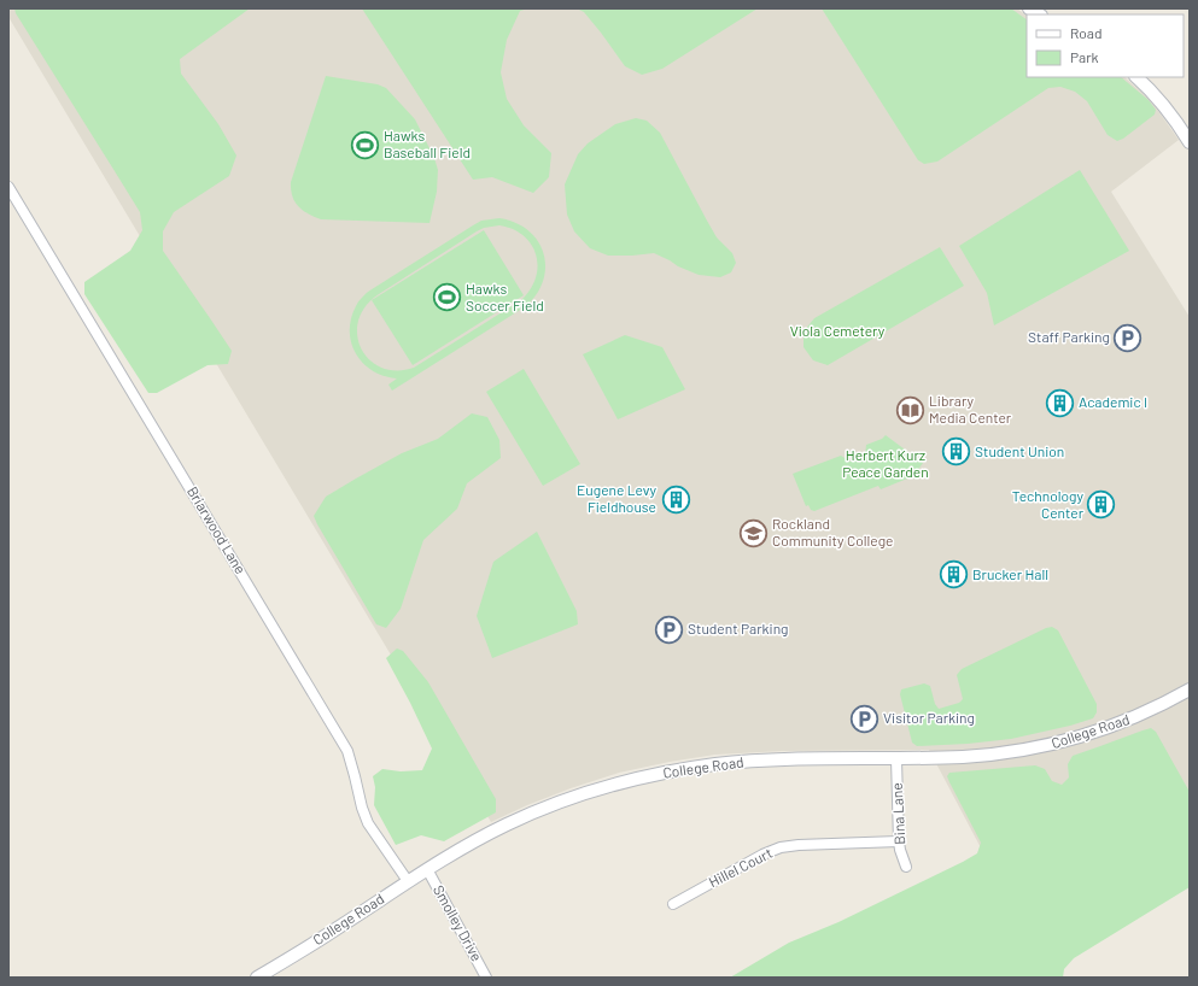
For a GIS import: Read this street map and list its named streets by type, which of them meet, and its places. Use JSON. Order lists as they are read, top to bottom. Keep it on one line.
{"streets":{"street":["Briarwood Lane","College Road","Bina Lane","Hillel Court","Smolley Drive"]},"crossings":[["Briarwood Lane","College Road"],["College Road","Bina Lane"],["College Road","Smolley Drive"],["Bina Lane","Hillel Court"]],"parks":["Viola Cemetery","Herbert Kurz Peace Garden"],"places":{"sports":["Hawks Baseball Field","Hawks Soccer Field"],"parking":["Staff Parking","Student Parking","Visitor Parking"],"building":["Academic I","Student Union","Eugene Levy Fieldhouse","Technology Center","Brucker Hall"],"library":["Library Media Center"],"school or university":["Rockland Community College"]},"legend":["Road","Park"]}
